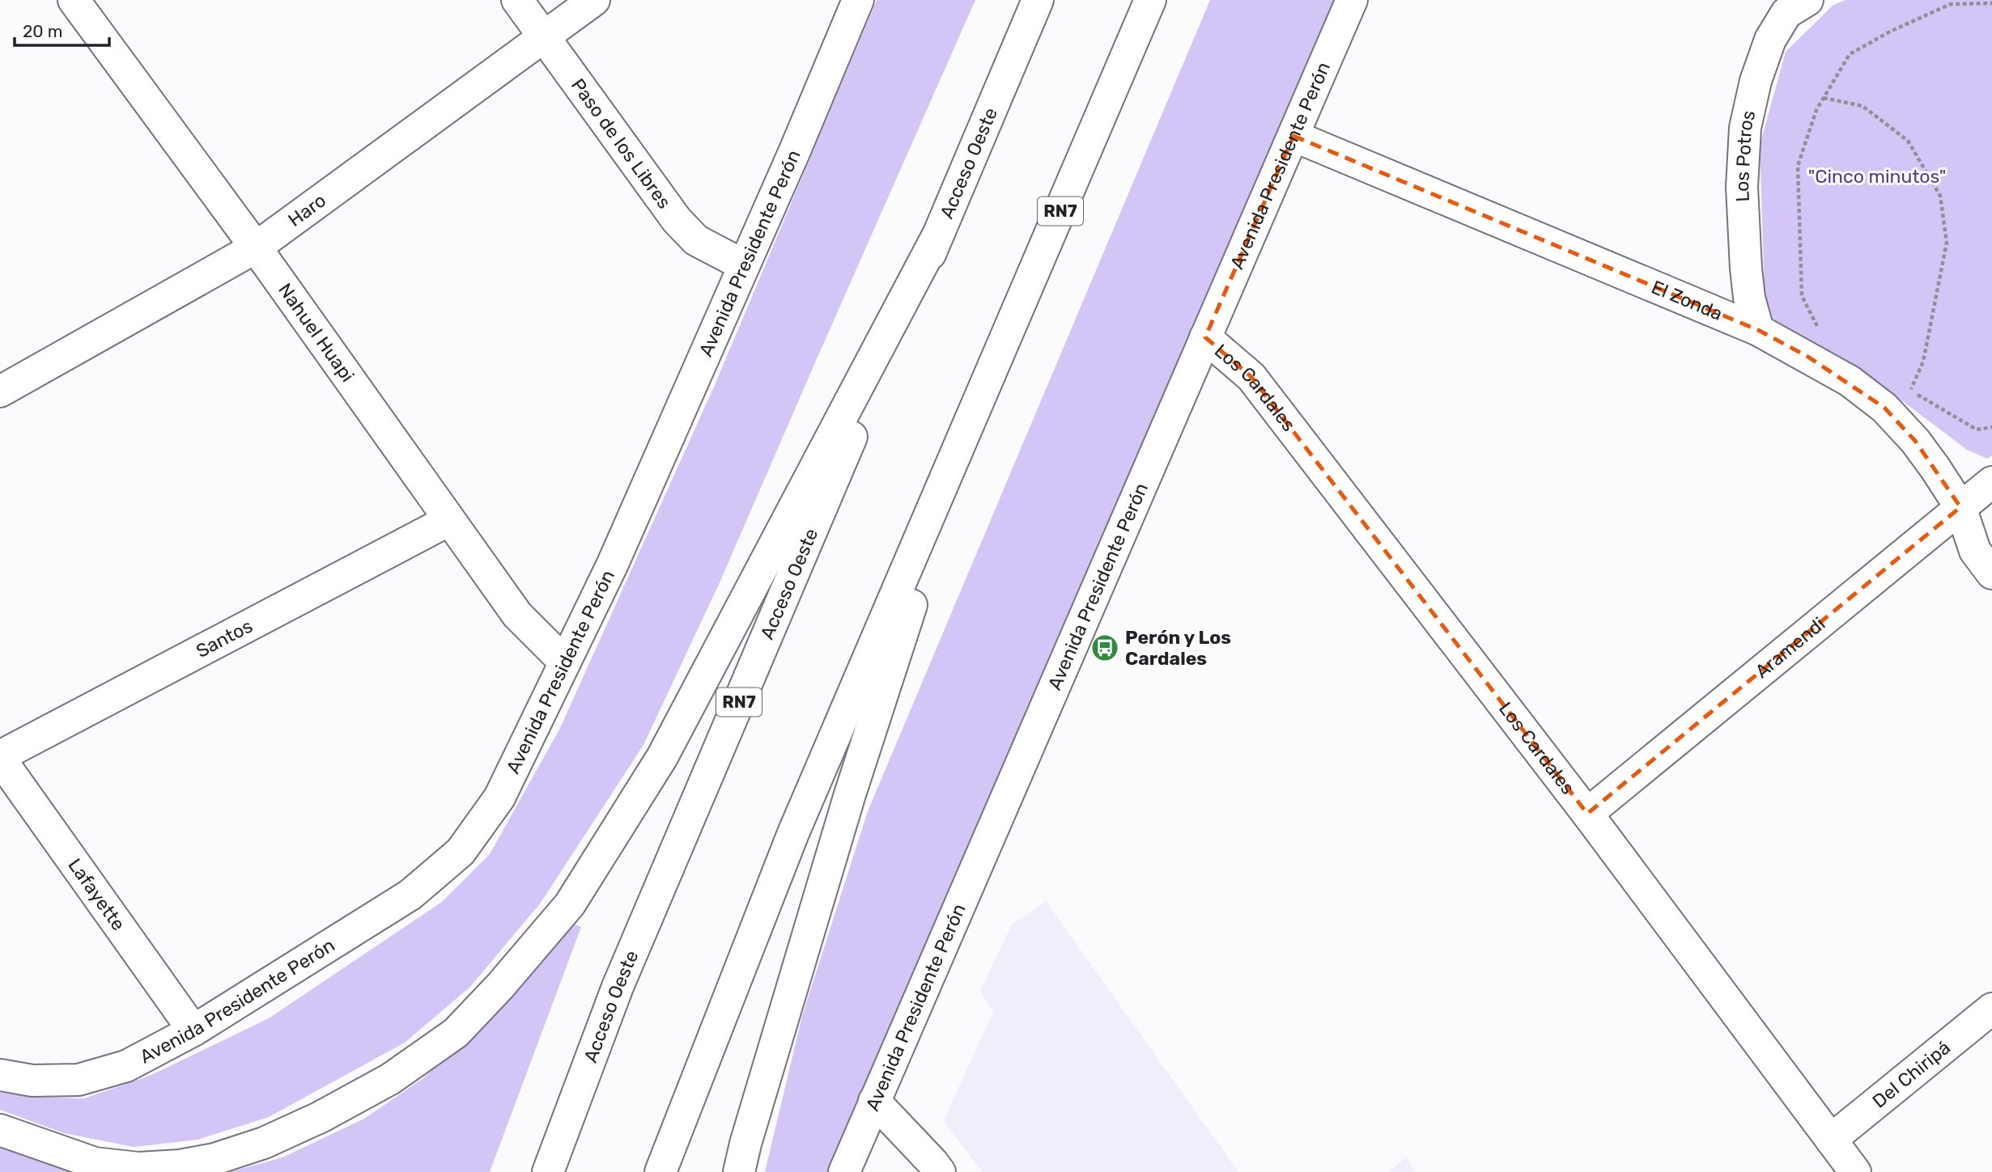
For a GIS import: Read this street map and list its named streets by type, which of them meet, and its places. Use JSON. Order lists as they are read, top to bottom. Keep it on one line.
{"streets":{"main road":["Paso de los Libres","Los Potros","Acceso Oeste","Avenida Presidente Perón","Haro","RN7","El Zonda","Nahuel Huapi","Los Cardales","Santos","Aramendi","Lafayette","Del Chiripá"]},"crossings":[["Paso de los Libres","Avenida Presidente Perón"],["Paso de los Libres","Haro"],["Los Potros","El Zonda"],["Avenida Presidente Perón","El Zonda"],["Avenida Presidente Perón","Nahuel Huapi"],["Avenida Presidente Perón","Los Cardales"],["Avenida Presidente Perón","Lafayette"],["Haro","Nahuel Huapi"],["El Zonda","Aramendi"],["Nahuel Huapi","Santos"],["Los Cardales","Aramendi"],["Los Cardales","Del Chiripá"],["Santos","Lafayette"]],"parks":["\"Cinco minutos\""],"places":{"bus stop":["Perón y Los Cardales"]},"scale_bar":"20 m"}
